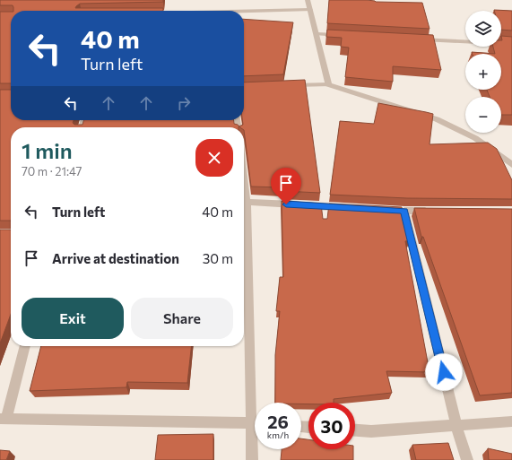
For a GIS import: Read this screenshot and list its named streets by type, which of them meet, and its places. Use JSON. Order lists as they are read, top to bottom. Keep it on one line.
{"page":{"map_buttons":["+","−"],"turn":["40 m","Turn left"],"heading":["1 min","70 m · 21:47"],"list":[{"name":"Turn left","value":"40 m"},{"name":"Arrive at destination","value":"30 m"}],"buttons":["Exit","Share"],"speed":"26 km/h","limit":"30"}}
